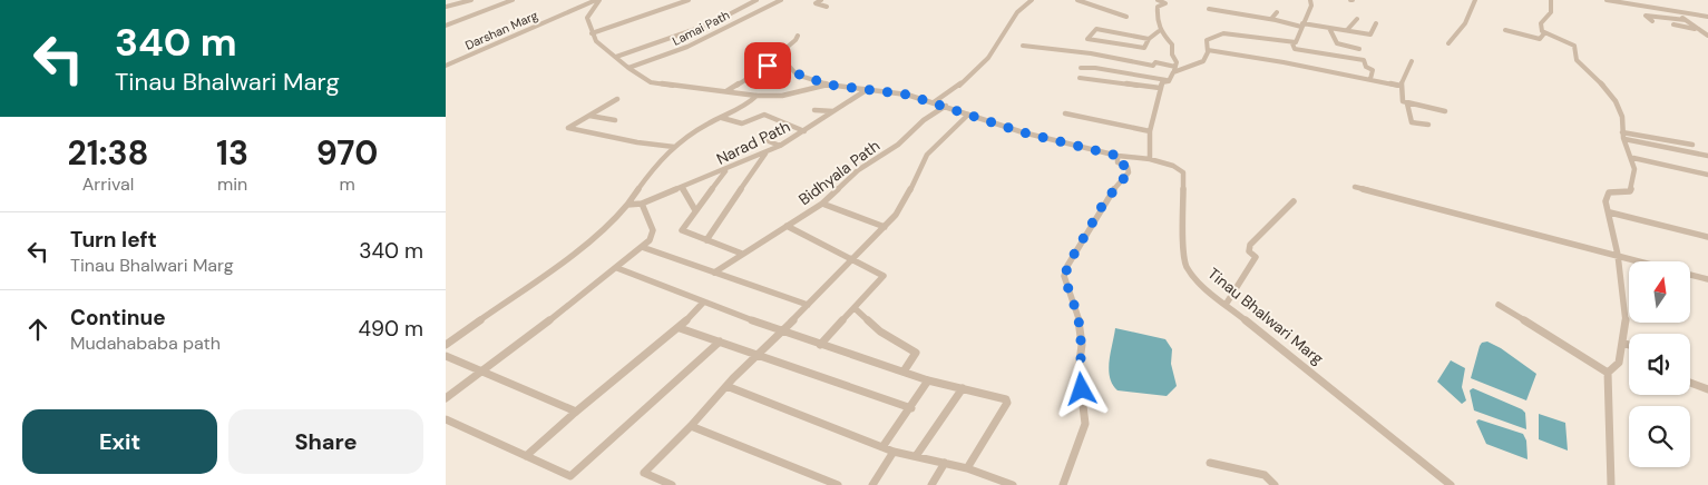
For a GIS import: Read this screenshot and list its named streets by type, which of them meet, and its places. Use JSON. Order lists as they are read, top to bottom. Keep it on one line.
{"streets":{"street":["Lamai Path","Darshan Marg","Narad Path","Bidhyala Path","Tinau Bhalwari Marg"]},"crossings":[["Lamai Path","Tinau Bhalwari Marg"],["Narad Path","Tinau Bhalwari Marg"],["Bidhyala Path","Tinau Bhalwari Marg"]],"north":"top","page":{"turn":["340 m","Tinau Bhalwari Marg"],"eta":["21:38","Arrival","13","min","970","m"],"list":[{"name":"Turn left","note":"Tinau Bhalwari Marg","value":"340 m"},{"name":"Continue","note":"Mudahababa path","value":"490 m"}],"buttons":["Exit","Share"]}}
